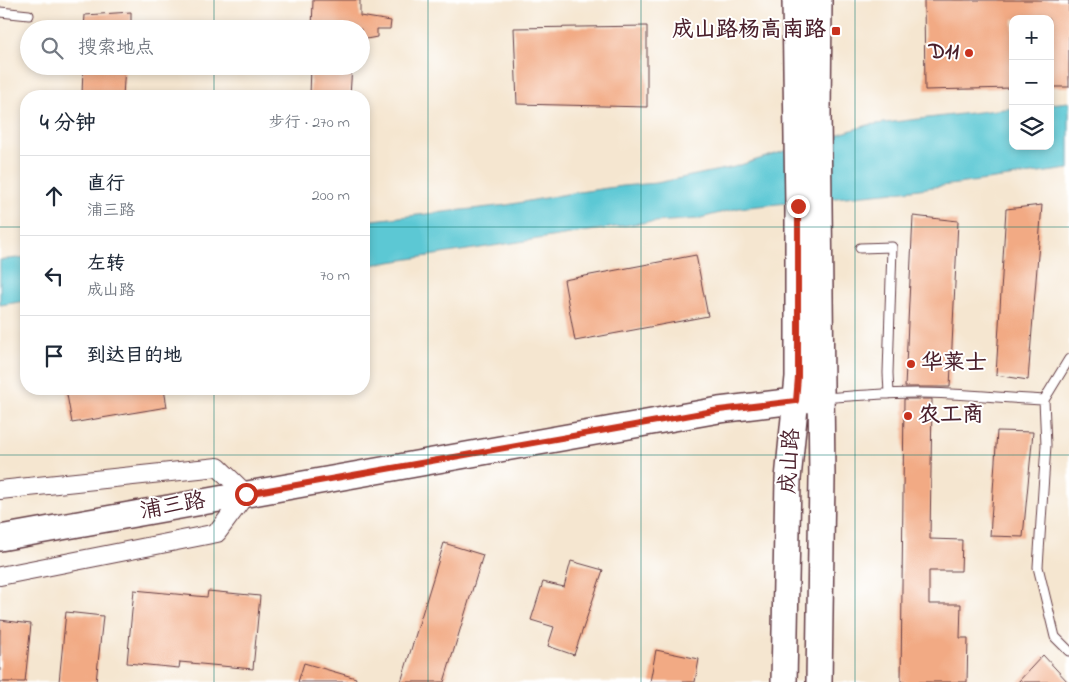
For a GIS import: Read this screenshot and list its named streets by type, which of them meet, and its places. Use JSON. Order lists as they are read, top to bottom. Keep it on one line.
{"streets":{"main road":["成山路","浦三路"]},"crossings":[["成山路","浦三路"]],"places":{"transit":["成山路杨高南路"],"other":["D11","华莱士","农工商"]},"page":{"map_buttons":["+","−"],"search":"搜索地点","heading":["4 分钟","步行 · 270 m"],"list":[["直行","浦三路","200 m"],["左转","成山路","70 m"],"到达目的地"]}}
